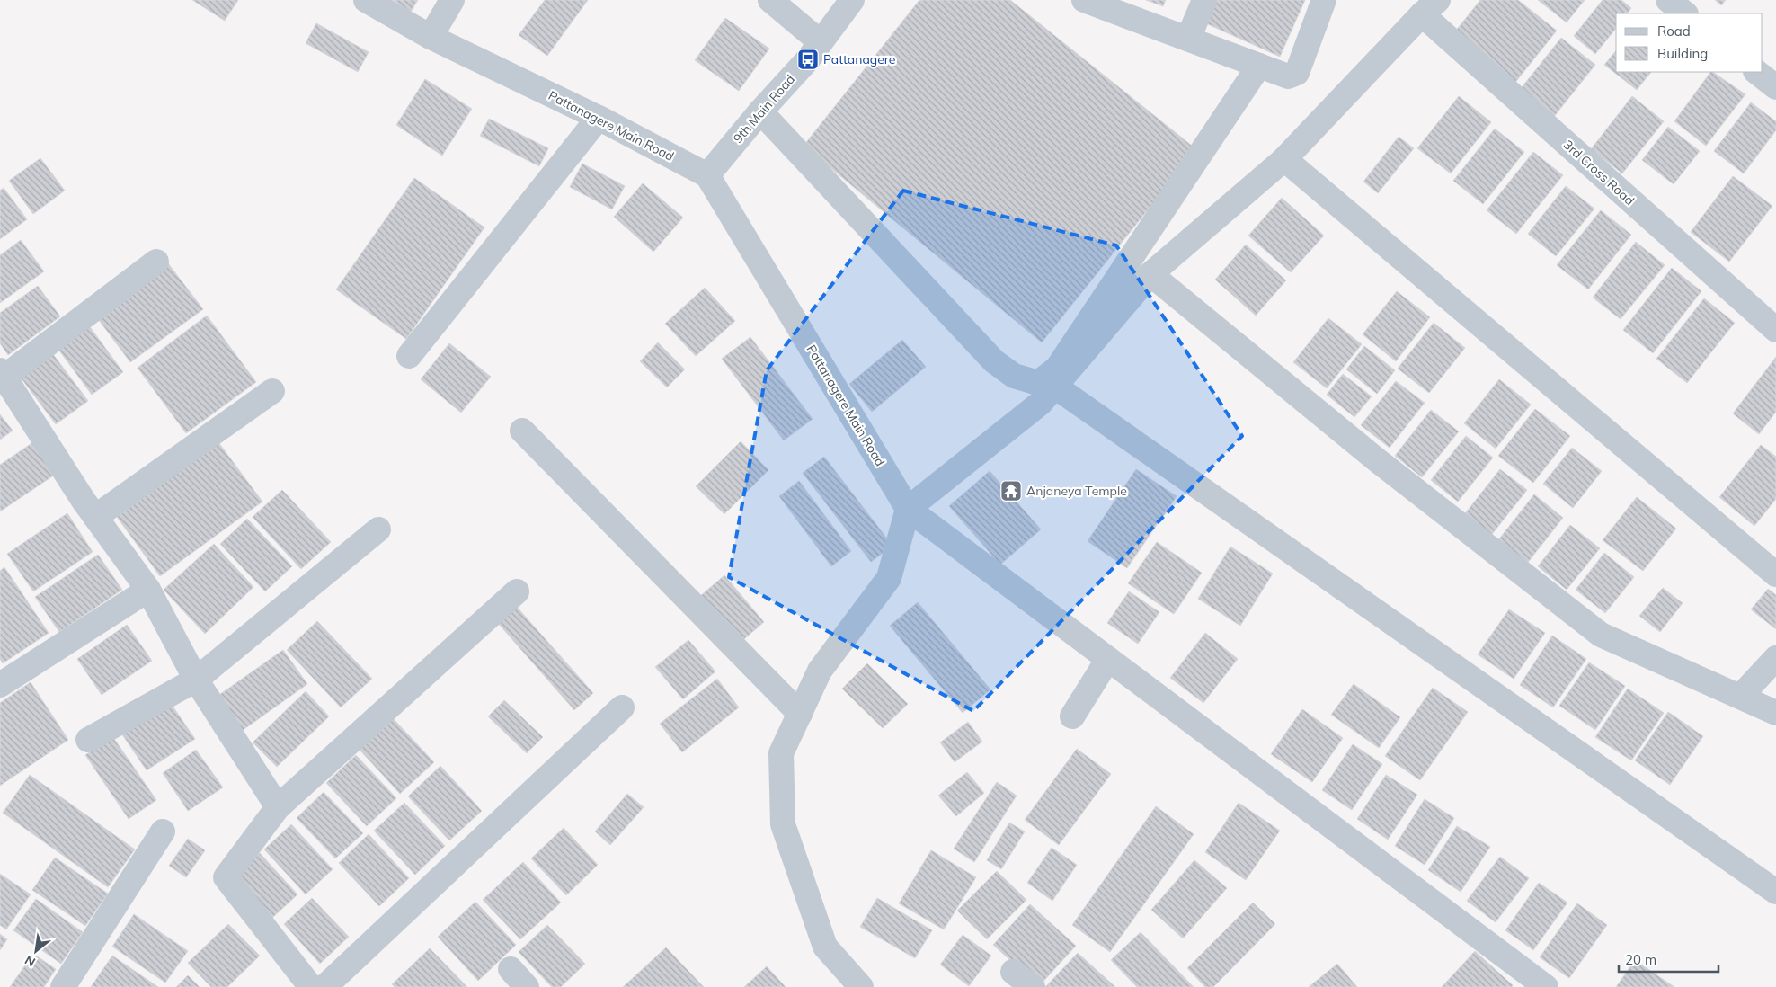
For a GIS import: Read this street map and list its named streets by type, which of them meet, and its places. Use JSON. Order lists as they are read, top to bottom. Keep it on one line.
{"streets":{"street":["9th Main Road","Pattanagere Main Road","3rd Cross Road"]},"crossings":[["9th Main Road","Pattanagere Main Road"]],"places":{"bus stop":["Pattanagere"],"temple":["Anjaneya Temple"]},"legend":["Road","Building"],"scale_bar":"20 m","north":"bottom left"}
